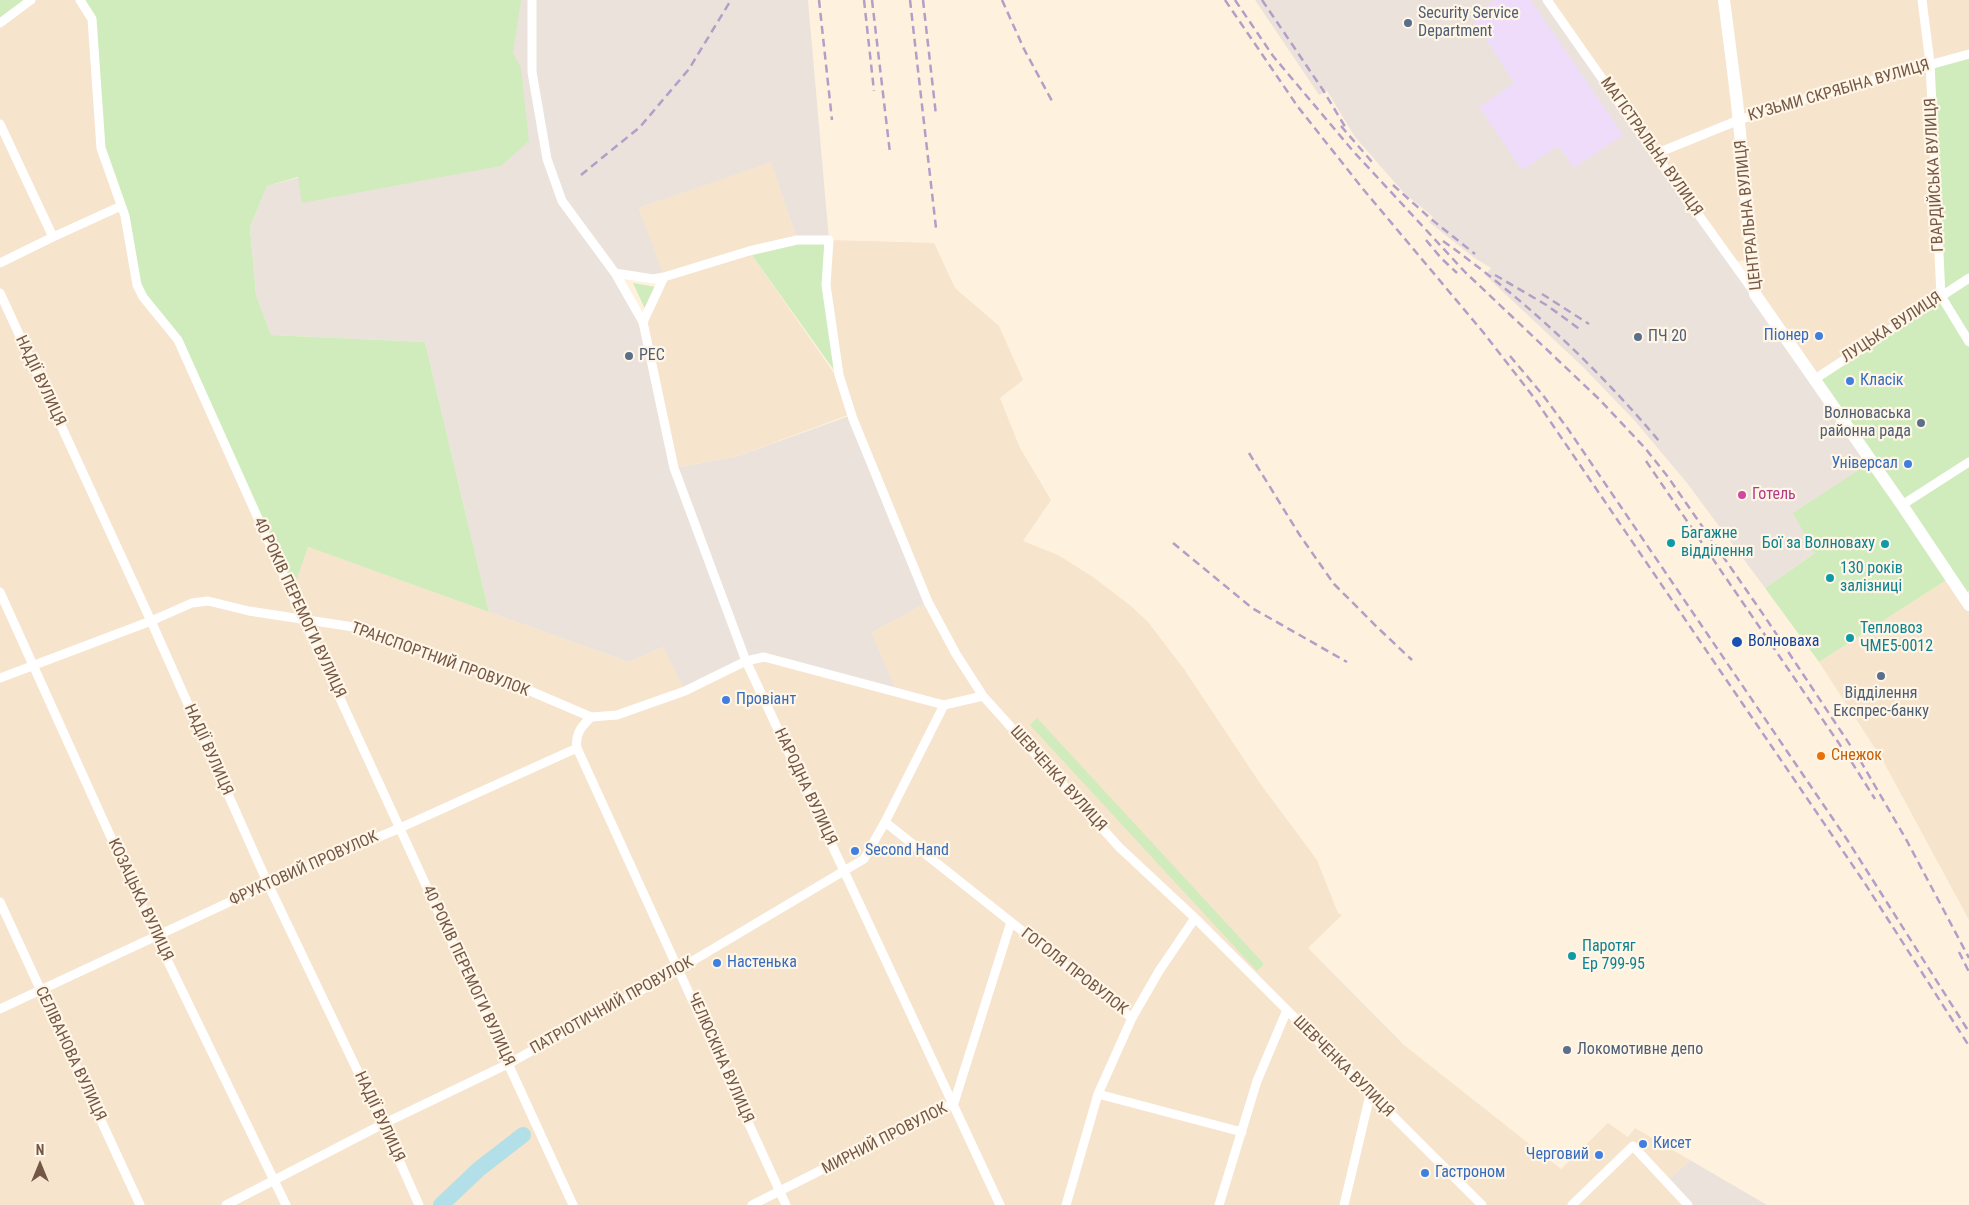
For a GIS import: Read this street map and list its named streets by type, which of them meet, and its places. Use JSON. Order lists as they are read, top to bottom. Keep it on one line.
{"streets":{"main road":["ЦЕНТРАЛЬНА ВУЛИЦЯ"],"street":["КУЗЬМИ СКРЯБІНА ВУЛИЦЯ","МАГІСТРАЛЬНА ВУЛИЦЯ","ГВАРДІЙСЬКА ВУЛИЦЯ","ЛУЦЬКА ВУЛИЦЯ","НАДІЇ ВУЛИЦЯ","40 РОКІВ ПЕРЕМОГИ ВУЛИЦЯ","ТРАНСПОРТНИЙ ПРОВУЛОК","ШЕВЧЕНКА ВУЛИЦЯ","НАРОДНА ВУЛИЦЯ","ФРУКТОВИЙ ПРОВУЛОК","КОЗАЦЬКА ВУЛИЦЯ","ГОГОЛЯ ПРОВУЛОК","ПАТРІОТИЧНИЙ ПРОВУЛОК","СЕЛІВАНОВА ВУЛИЦЯ","ЧЕЛЮСКІНА ВУЛИЦЯ","МИРНИЙ ПРОВУЛОК"]},"crossings":[["КУЗЬМИ СКРЯБІНА ВУЛИЦЯ","МАГІСТРАЛЬНА ВУЛИЦЯ"],["КУЗЬМИ СКРЯБІНА ВУЛИЦЯ","ГВАРДІЙСЬКА ВУЛИЦЯ"],["КУЗЬМИ СКРЯБІНА ВУЛИЦЯ","ЦЕНТРАЛЬНА ВУЛИЦЯ"],["МАГІСТРАЛЬНА ВУЛИЦЯ","ЦЕНТРАЛЬНА ВУЛИЦЯ"],["ГВАРДІЙСЬКА ВУЛИЦЯ","ЛУЦЬКА ВУЛИЦЯ"],["ЦЕНТРАЛЬНА ВУЛИЦЯ","ЛУЦЬКА ВУЛИЦЯ"],["НАДІЇ ВУЛИЦЯ","ТРАНСПОРТНИЙ ПРОВУЛОК"],["НАДІЇ ВУЛИЦЯ","ФРУКТОВИЙ ПРОВУЛОК"],["НАДІЇ ВУЛИЦЯ","ПАТРІОТИЧНИЙ ПРОВУЛОК"],["40 РОКІВ ПЕРЕМОГИ ВУЛИЦЯ","ТРАНСПОРТНИЙ ПРОВУЛОК"],["40 РОКІВ ПЕРЕМОГИ ВУЛИЦЯ","ФРУКТОВИЙ ПРОВУЛОК"],["40 РОКІВ ПЕРЕМОГИ ВУЛИЦЯ","ПАТРІОТИЧНИЙ ПРОВУЛОК"],["ТРАНСПОРТНИЙ ПРОВУЛОК","КОЗАЦЬКА ВУЛИЦЯ"],["НАРОДНА ВУЛИЦЯ","ПАТРІОТИЧНИЙ ПРОВУЛОК"],["НАРОДНА ВУЛИЦЯ","МИРНИЙ ПРОВУЛОК"],["ФРУКТОВИЙ ПРОВУЛОК","КОЗАЦЬКА ВУЛИЦЯ"],["ФРУКТОВИЙ ПРОВУЛОК","СЕЛІВАНОВА ВУЛИЦЯ"],["ФРУКТОВИЙ ПРОВУЛОК","ЧЕЛЮСКІНА ВУЛИЦЯ"],["КОЗАЦЬКА ВУЛИЦЯ","ПАТРІОТИЧНИЙ ПРОВУЛОК"],["ГОГОЛЯ ПРОВУЛОК","ПАТРІОТИЧНИЙ ПРОВУЛОК"],["ГОГОЛЯ ПРОВУЛОК","МИРНИЙ ПРОВУЛОК"],["ПАТРІОТИЧНИЙ ПРОВУЛОК","ЧЕЛЮСКІНА ВУЛИЦЯ"],["ЧЕЛЮСКІНА ВУЛИЦЯ","МИРНИЙ ПРОВУЛОК"]],"places":["Security Service Department","Піонер","ПЧ 20","РЕС","Класік","Волноваська районна рада","Універсал","Готель","Багажне відділення","Бої за Волноваху","130 років залізниці","Тепловоз ЧМЕ5-0012","Волноваха","Відділення Експрес-банку","Провіант","Снежок","Second Hand","Паротяг Ер 799-95","Настенька","Локомотивне депо","Кисет","Черговий","Гастроном"],"north":"top"}
